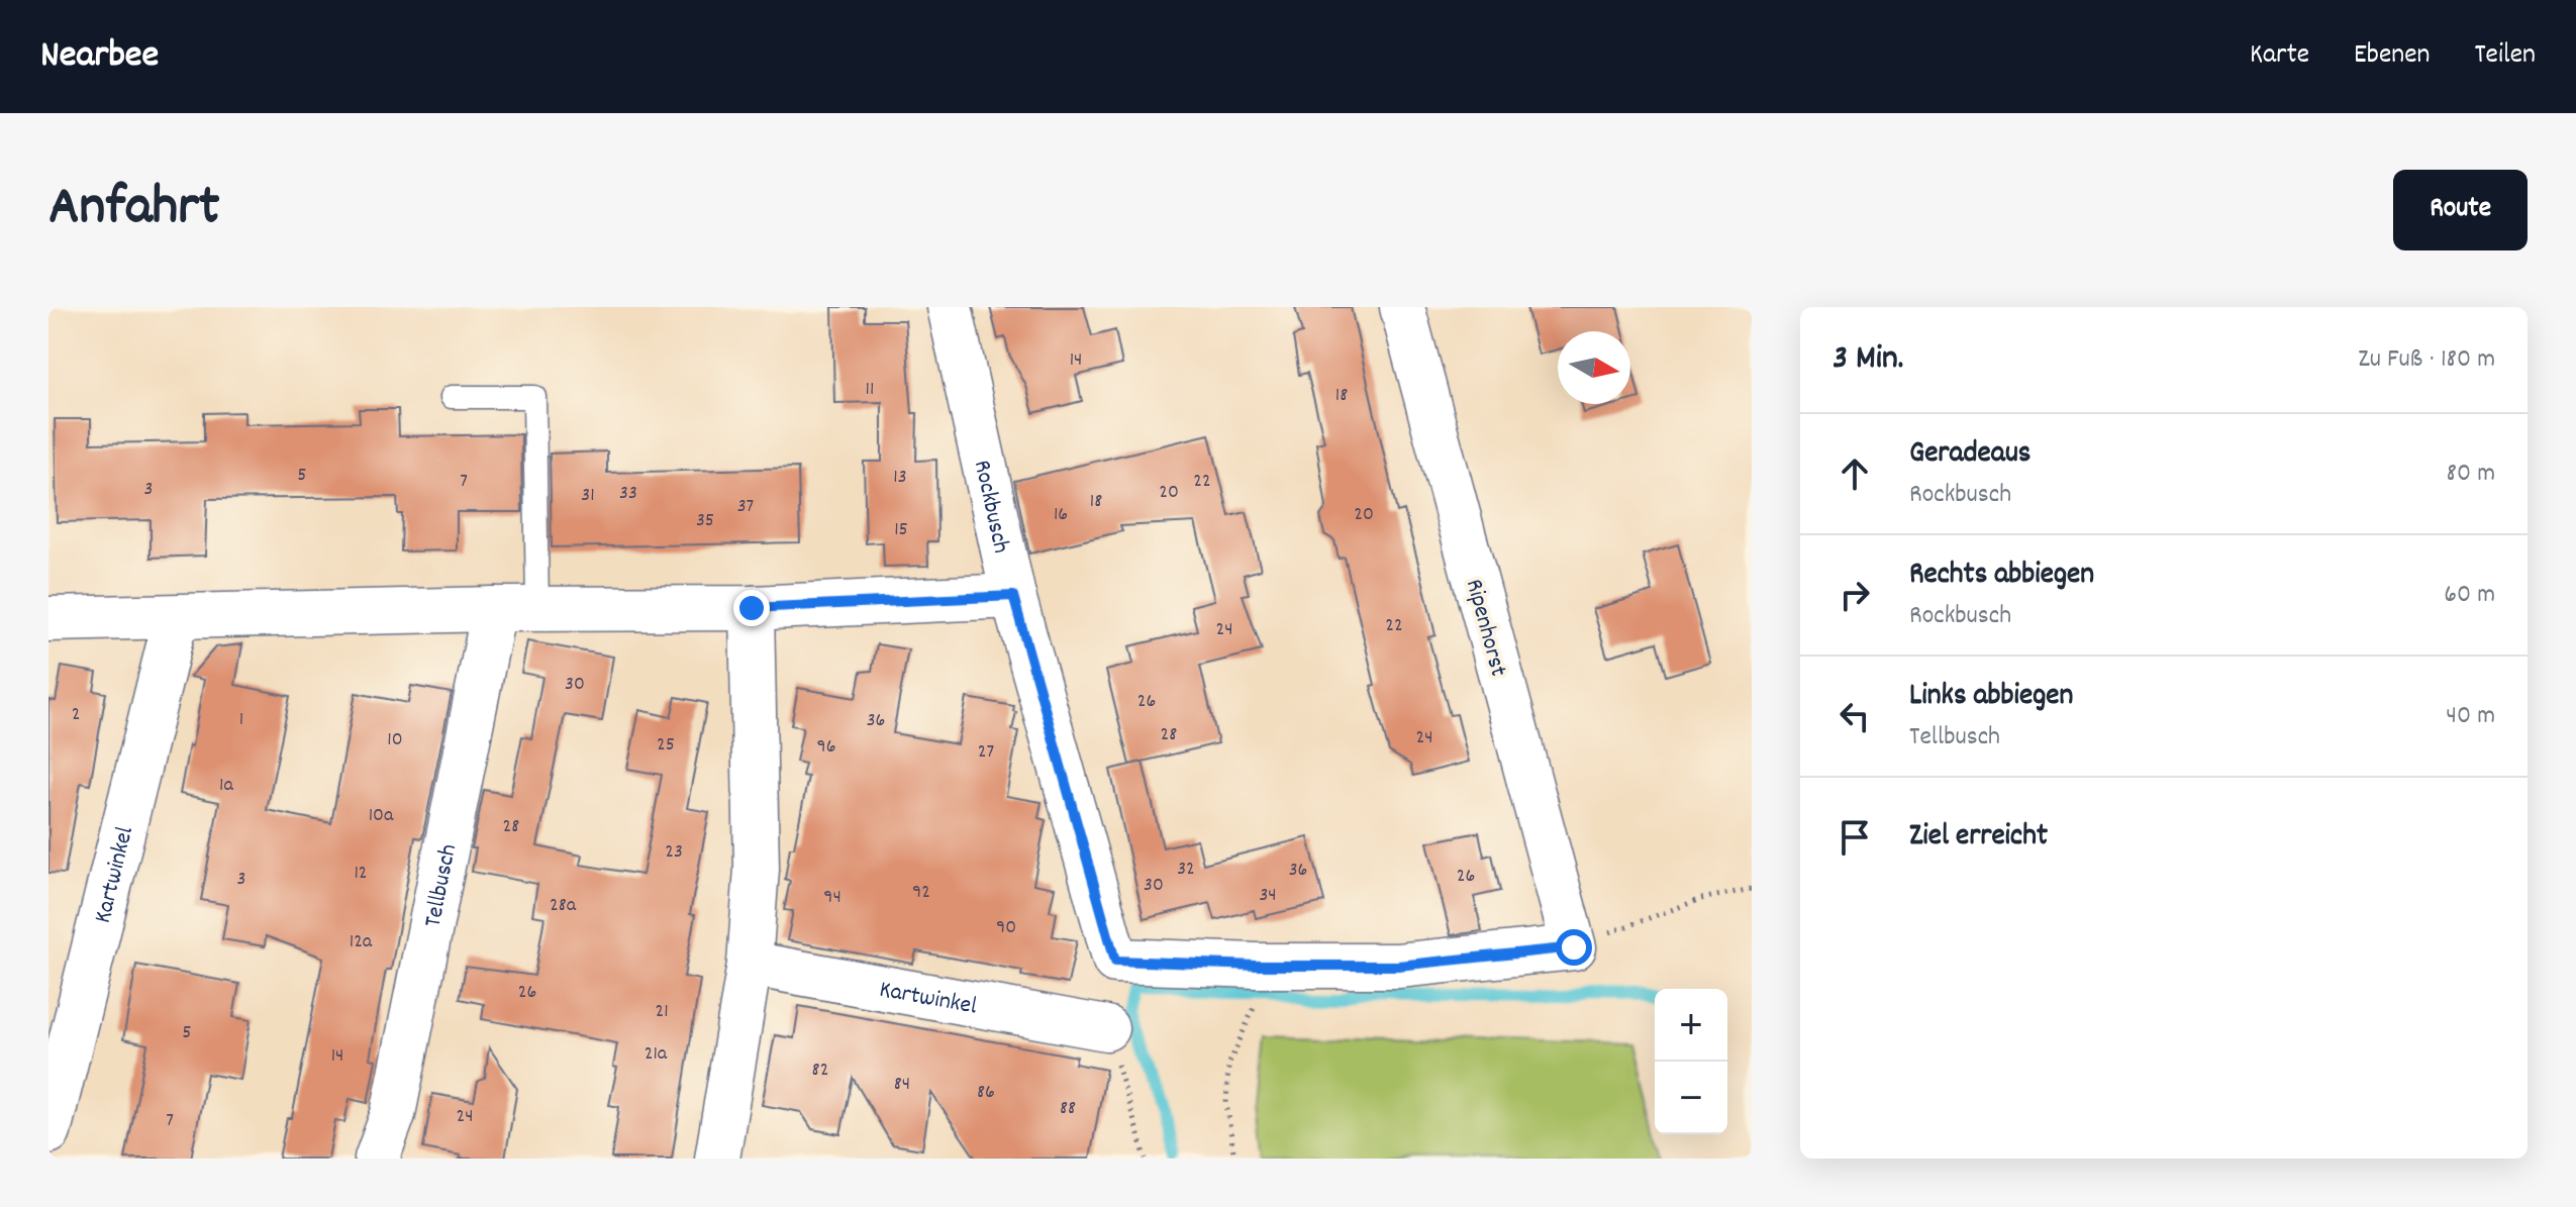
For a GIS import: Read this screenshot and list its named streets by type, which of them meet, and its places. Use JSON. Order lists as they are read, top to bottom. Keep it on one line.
{"streets":{"street":["Rockbusch","Ripenhorst","Kartwinkel","Tellbusch"]},"crossings":[["Rockbusch","Ripenhorst"]],"house_numbers":["14","11","18","5","13","7","22","3","20","33","31","18","37","16","20","35","15","22","24","30","26","2","1","36","28","24","10","25","96","27","1a","10a","28","23","32","36","12","26","3","30","92","34","94","28a","90","12a","26","21","5","21a","14","82","84","86","88","24","7"],"north":"right","page":{"header":"Nearbee","nav":["Karte","Ebenen","Teilen"],"title":"Anfahrt","buttons":"Route","heading":["3 Min.","Zu Fuß · 180 m"],"list":[["Geradeaus","Rockbusch","80 m"],["Rechts abbiegen","Rockbusch","60 m"],["Links abbiegen","Tellbusch","40 m"],"Ziel erreicht"],"map_buttons":["+","−"]}}
